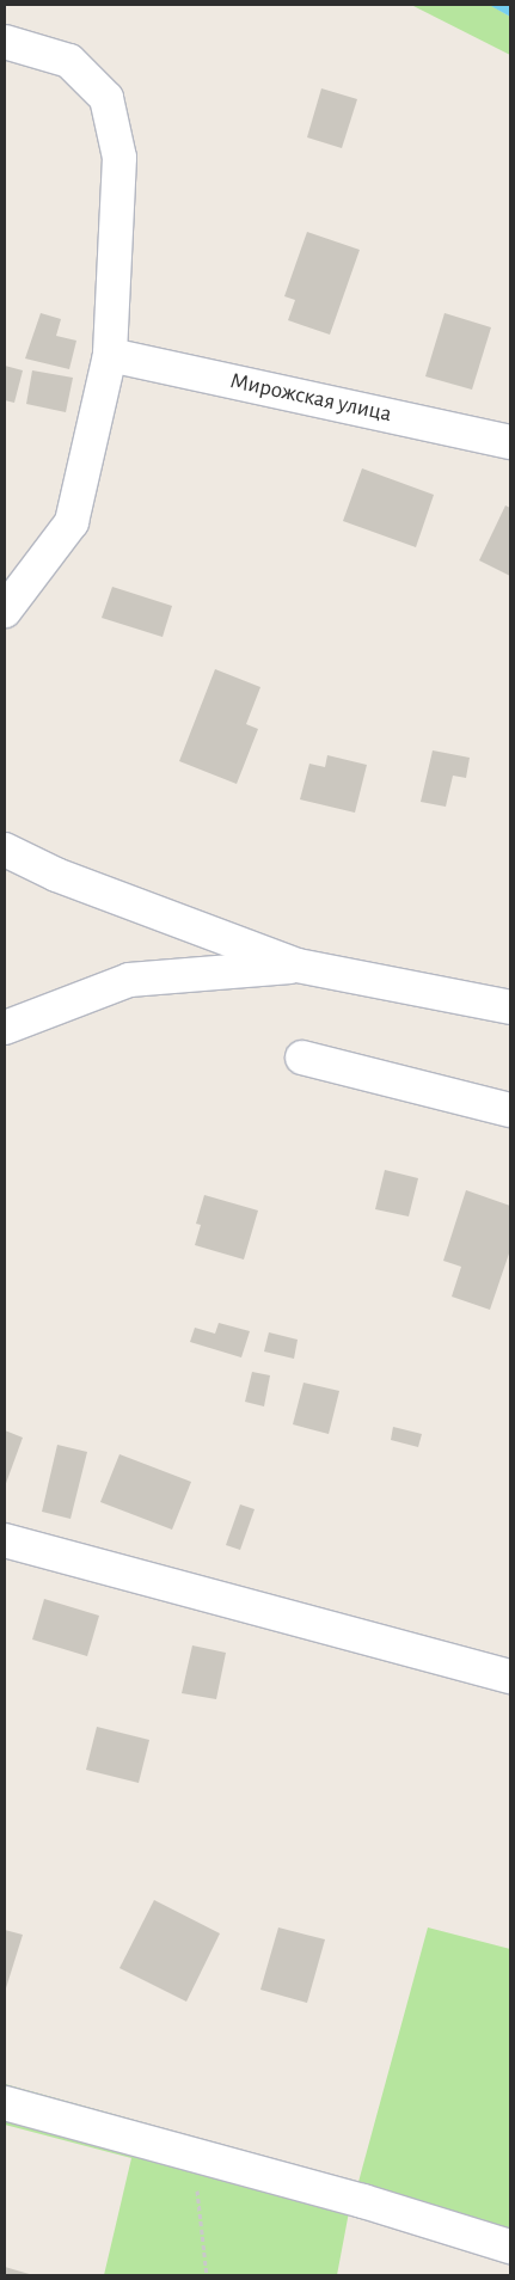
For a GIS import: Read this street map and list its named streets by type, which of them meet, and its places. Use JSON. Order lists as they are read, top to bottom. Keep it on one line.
{"streets":{"street":["Мирожская улица"]}}
